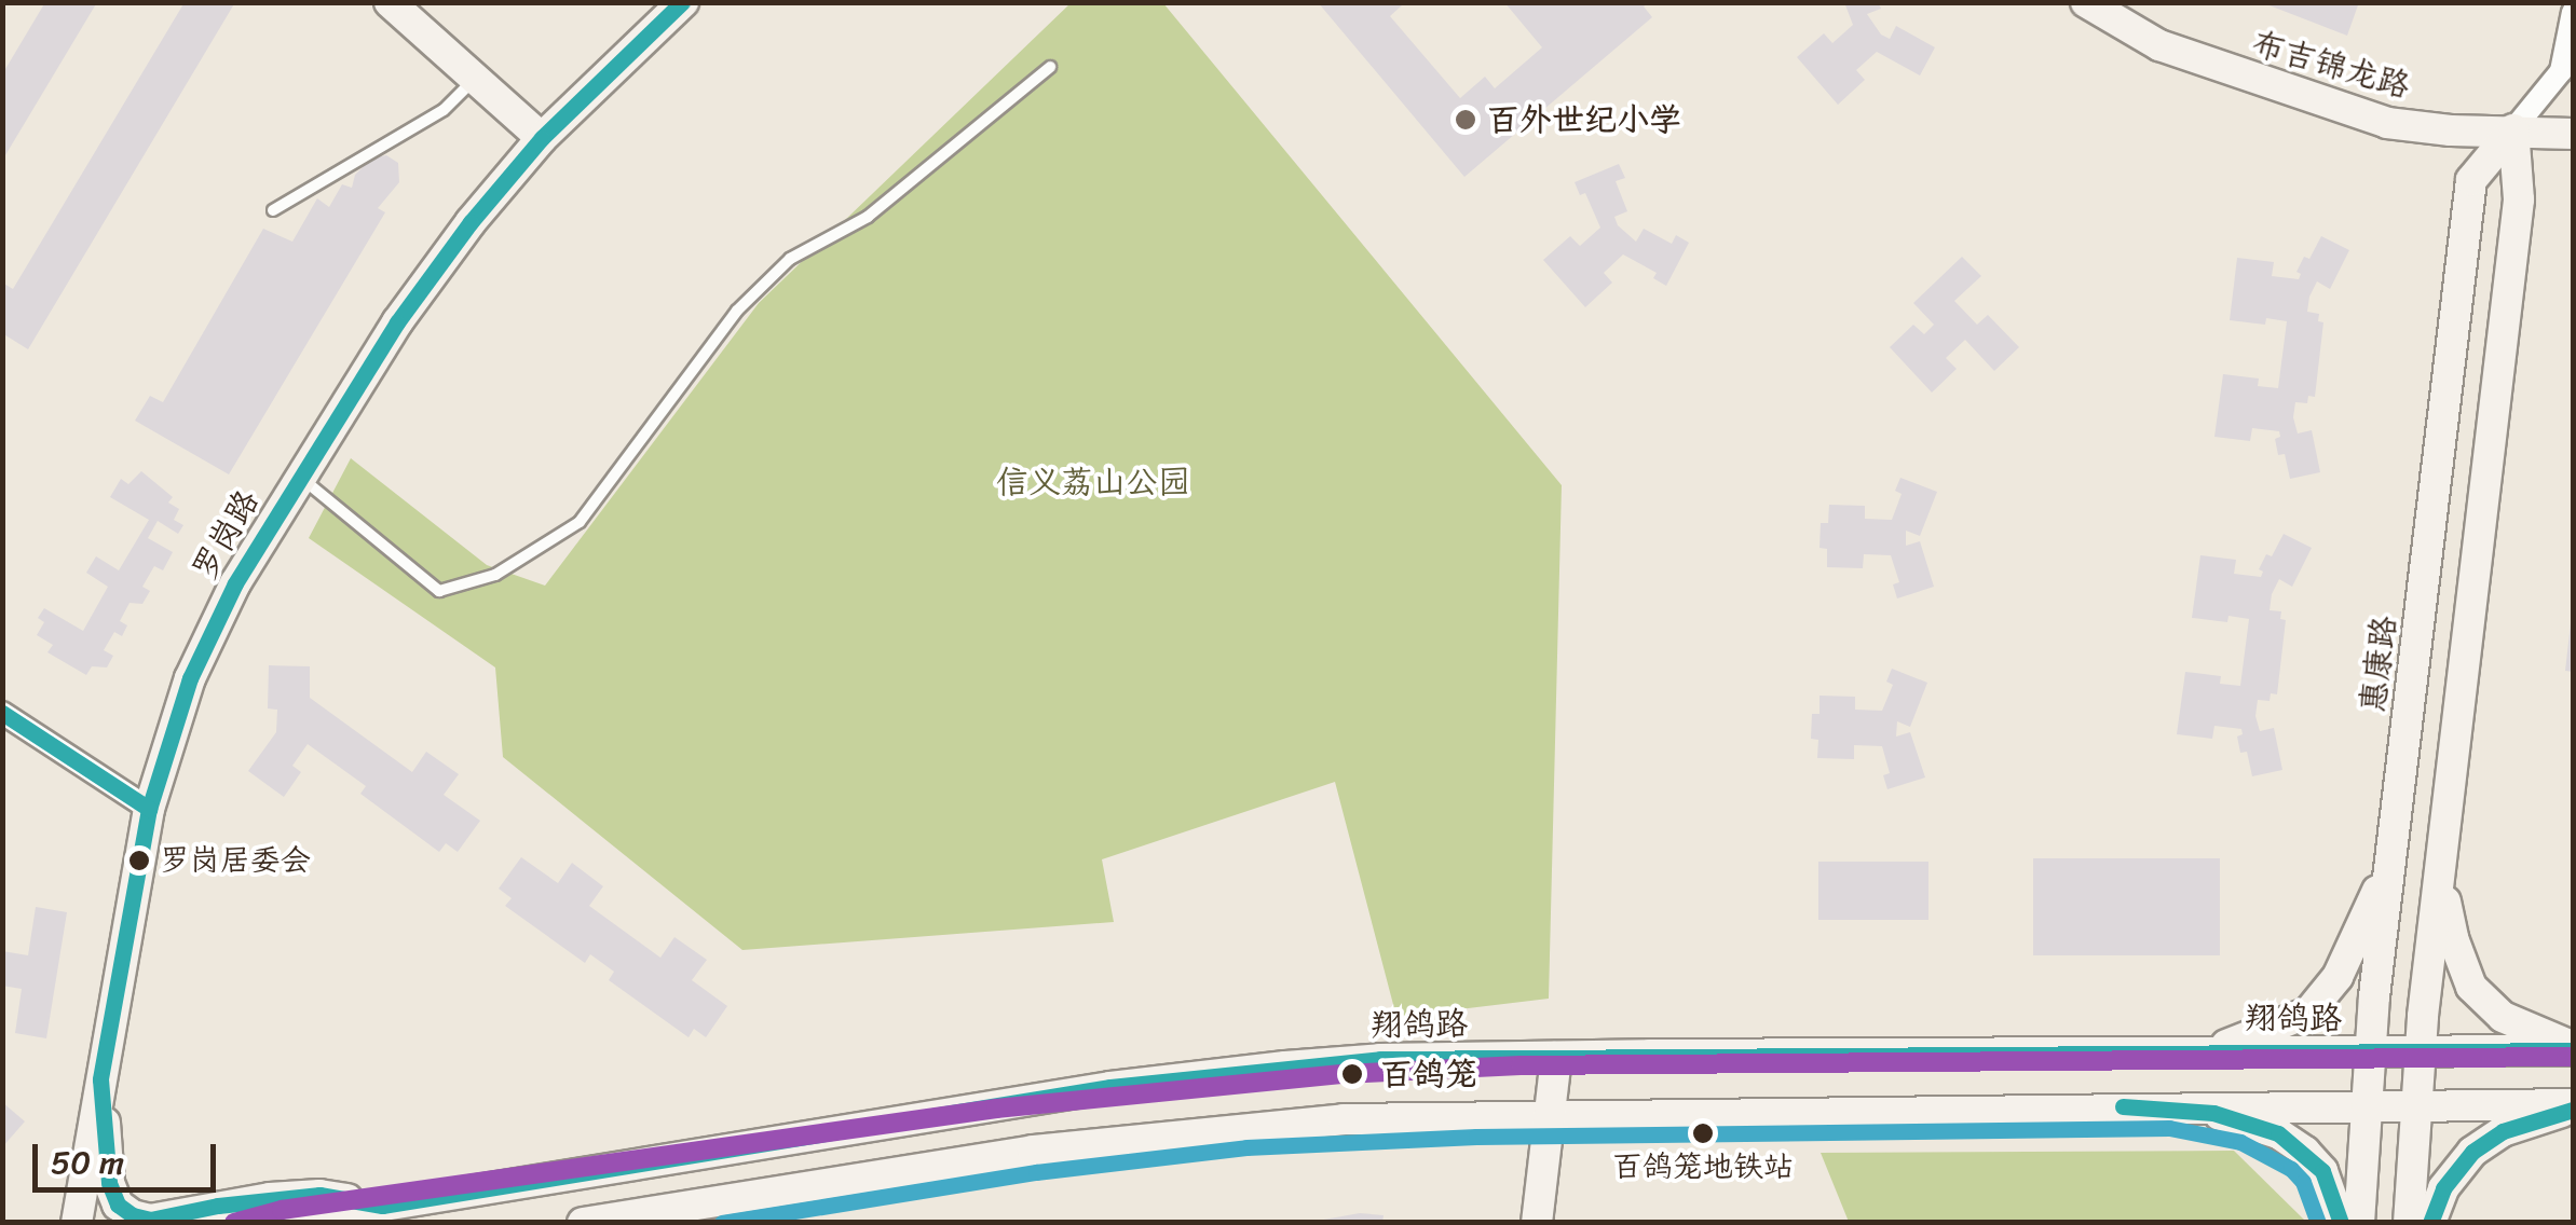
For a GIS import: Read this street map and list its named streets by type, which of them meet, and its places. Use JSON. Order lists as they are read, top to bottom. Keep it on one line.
{"streets":{"street":["布吉锦龙路","罗岗路","惠康路","翔鸽路"]},"crossings":[["布吉锦龙路","惠康路"],["惠康路","翔鸽路"]],"parks":["信义荔山公园"],"places":["百外世纪小学","罗岗居委会","百鸽笼","百鸽笼地铁站"],"scale_bar":"50 m"}
